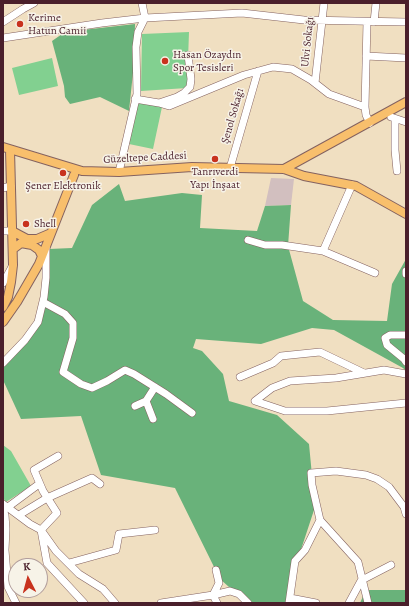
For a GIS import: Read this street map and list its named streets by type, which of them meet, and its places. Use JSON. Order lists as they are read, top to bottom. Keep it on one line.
{"streets":{"main road":["Güzeltepe Caddesi"],"street":["Ulvi Sokağı","Şenol Sokağı"]},"crossings":[["Şenol Sokağı","Güzeltepe Caddesi"]],"places":["Kerime Hatun Camii","Hasan Özaydın Spor Tesisleri","Tanrıverdi Yapı İnşaat","Şener Elektronik","Shell"],"north":"top"}
